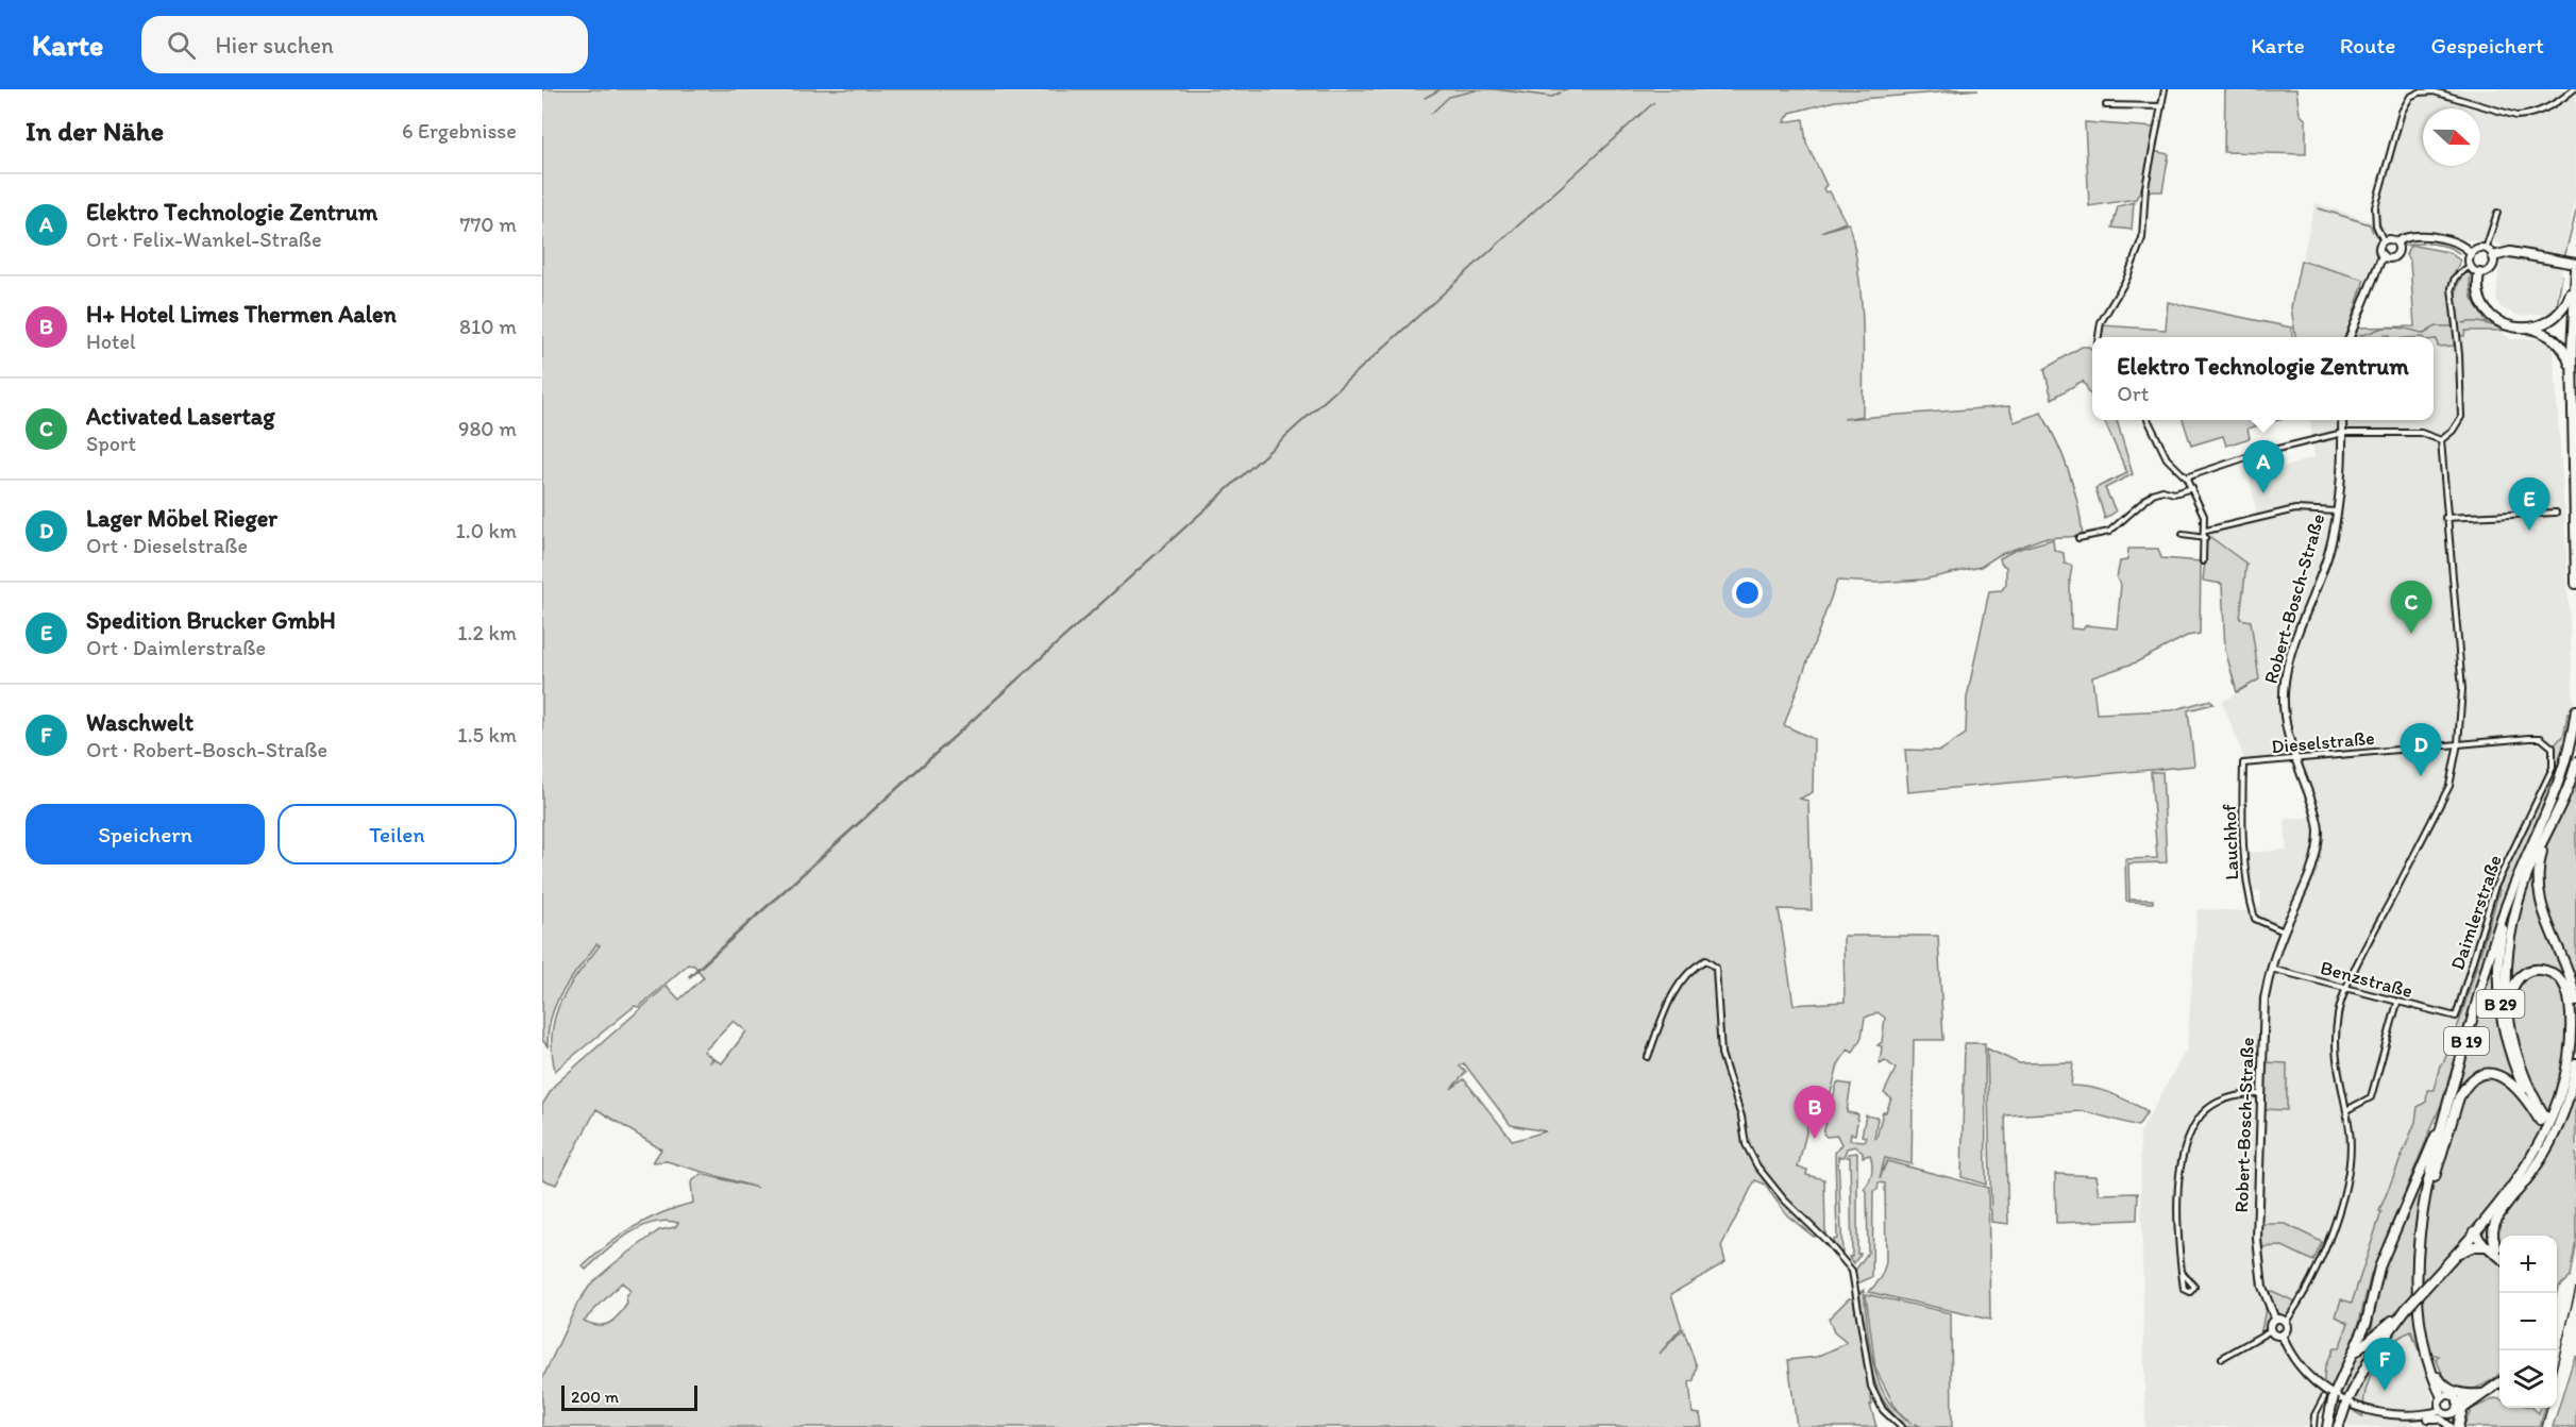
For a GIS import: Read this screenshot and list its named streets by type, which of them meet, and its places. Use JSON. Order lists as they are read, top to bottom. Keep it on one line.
{"streets":{"highway":["B 29","B 19"],"street":["Robert-Bosch-Straße","Dieselstraße","Lauchhof","Daimlerstraße","Benzstraße"]},"crossings":[["Robert-Bosch-Straße","Dieselstraße"],["Robert-Bosch-Straße","Lauchhof"],["Robert-Bosch-Straße","Benzstraße"],["Dieselstraße","Lauchhof"],["Dieselstraße","Daimlerstraße"],["Daimlerstraße","Benzstraße"],["B 29","B 19"]],"scale_bar":"200 m","north":"right","page":{"header":"Karte","search":"Hier suchen","nav":["Karte","Route","Gespeichert"],"heading":["In der Nähe","6 Ergebnisse"],"list":[{"mark":"A","name":"Elektro Technologie Zentrum","note":"Ort · Felix-Wankel-Straße","value":"770 m"},{"mark":"B","name":"H+ Hotel Limes Thermen Aalen","note":"Hotel","value":"810 m"},{"mark":"C","name":"Activated Lasertag","note":"Sport","value":"980 m"},{"mark":"D","name":"Lager Möbel Rieger","note":"Ort · Dieselstraße","value":"1.0 km"},{"mark":"E","name":"Spedition Brucker GmbH","note":"Ort · Daimlerstraße","value":"1.2 km"},{"mark":"F","name":"Waschwelt","note":"Ort · Robert-Bosch-Straße","value":"1.5 km"}],"popup":["Elektro Technologie Zentrum","Ort"],"pins":["A","E","C","D","B","F"],"buttons":["Speichern","Teilen"],"map_buttons":["+","−"],"scale":"200 m"}}
